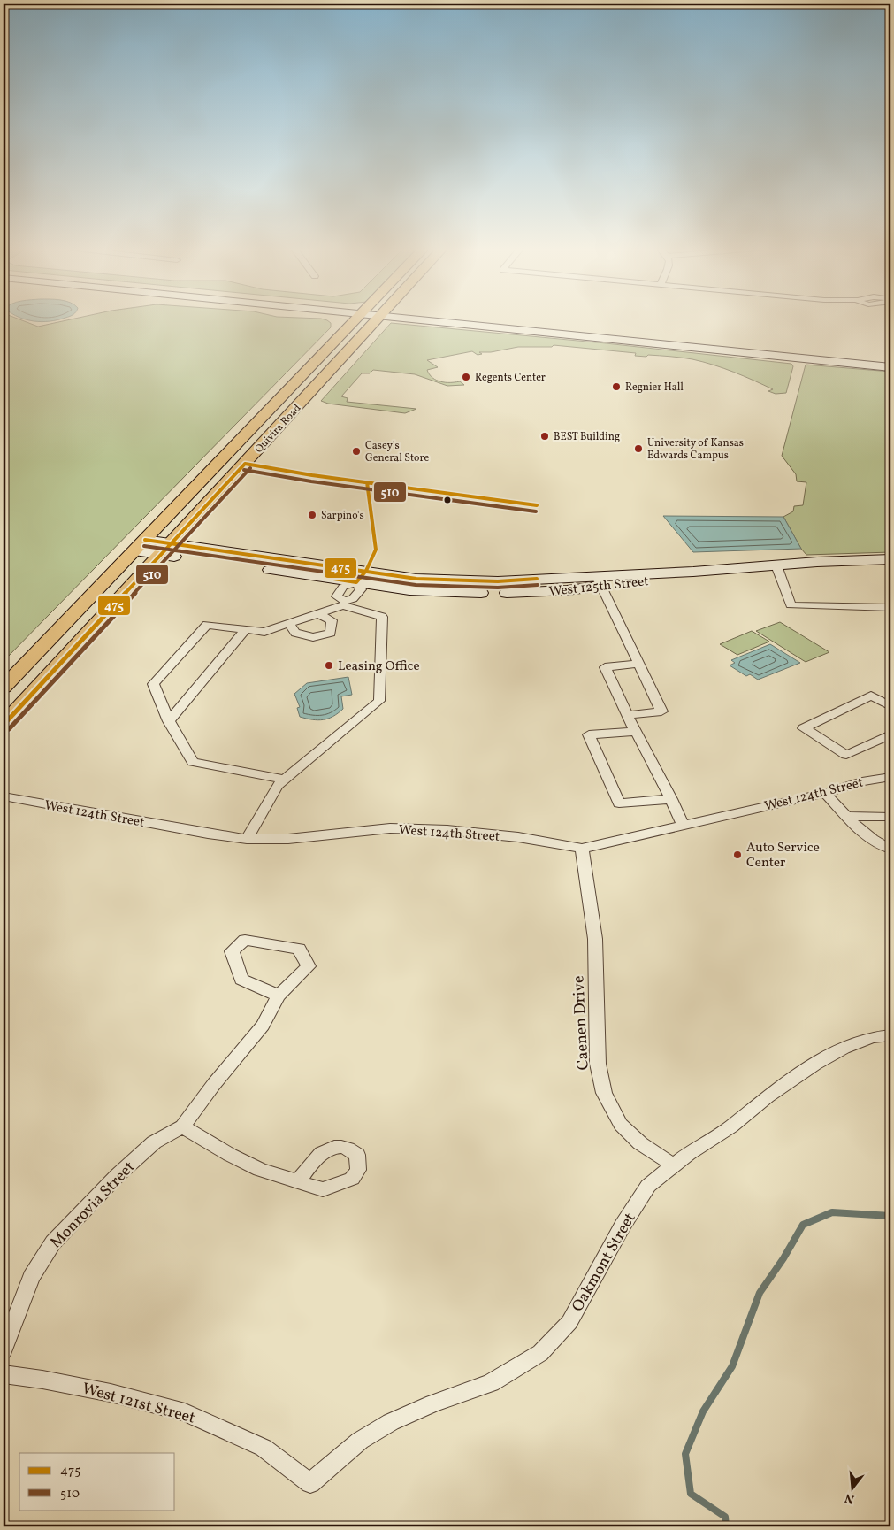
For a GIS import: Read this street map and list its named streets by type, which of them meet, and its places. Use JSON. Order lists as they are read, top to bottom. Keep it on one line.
{"streets":{"main road":["Quivira Road","West 125th Street"],"street":["West 124th Street","Caenen Drive","Monrovia Street","Oakmont Street","West 121st Street"]},"crossings":[["Quivira Road","West 125th Street"],["West 124th Street","Caenen Drive"],["Caenen Drive","Oakmont Street"],["Oakmont Street","West 121st Street"]],"places":["Regents Center","Regnier Hall","BEST Building","University of Kansas Edwards Campus","Casey's General Store","Sarpino's","Leasing Office","Auto Service Center"],"lines":["transit line 475","transit line 510"],"legend":["475","510"],"north":"bottom"}
